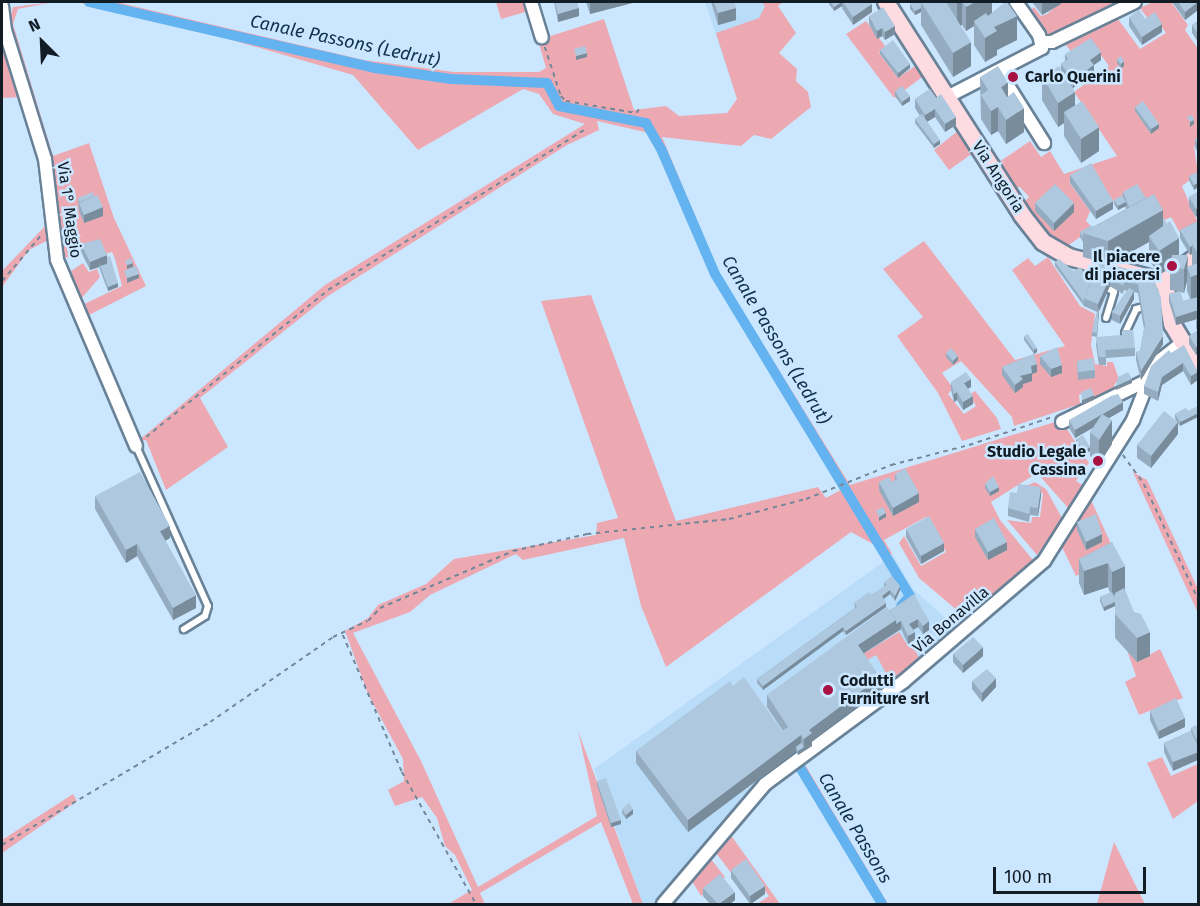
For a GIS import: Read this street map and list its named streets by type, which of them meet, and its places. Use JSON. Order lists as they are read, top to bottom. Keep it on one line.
{"streets":{"street":["Via Angoria","Via 1° Maggio","Via Bonavilla"]},"water":["Canale Passons (Ledrut)","Canale Passons"],"places":["Carlo Querini","Il piacere di piacersi","Studio Legale Cassina","Codutti Furniture srl"],"scale_bar":"100 m","north":"top left"}
